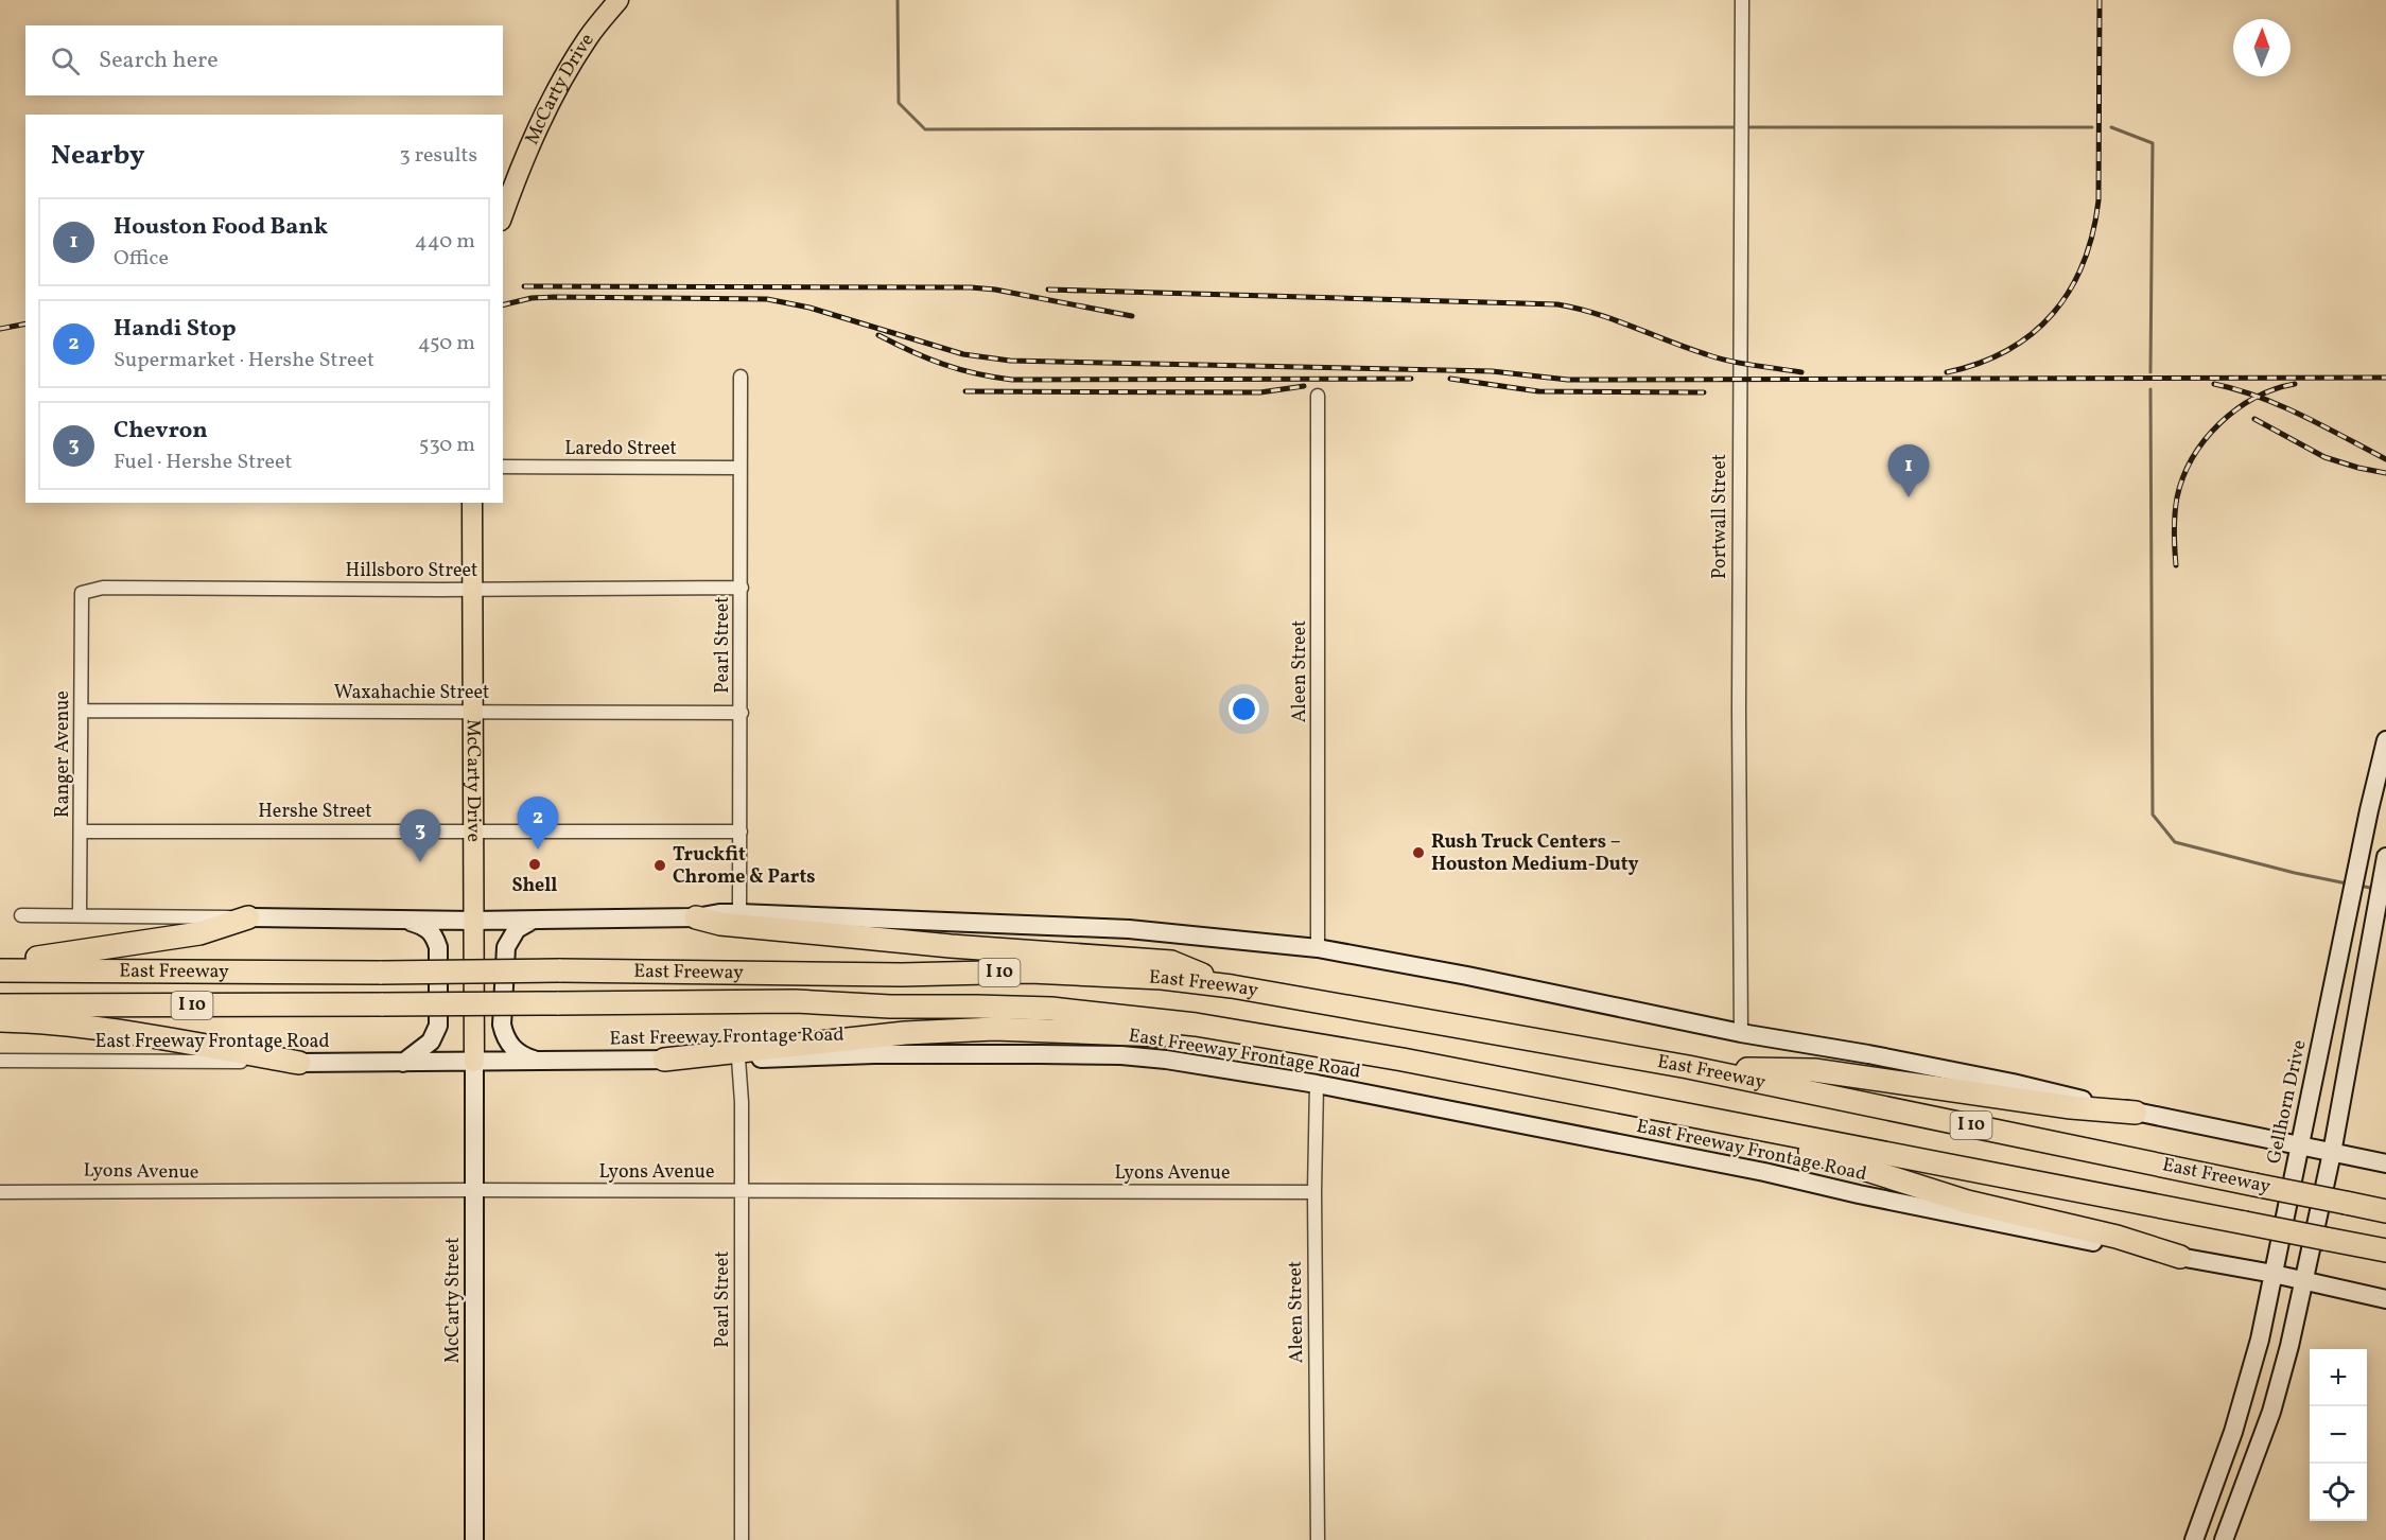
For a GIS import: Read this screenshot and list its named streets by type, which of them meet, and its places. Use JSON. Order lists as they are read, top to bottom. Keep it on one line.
{"streets":{"highway":["East Freeway","I 10"],"main road":["McCarty Drive","East Freeway Frontage Road","Gellhorn Drive","McCarty Street"],"street":["Laredo Street","Portwall Street","Hillsboro Street","Pearl Street","Aleen Street","Waxahachie Street","Ranger Avenue","Hershe Street","Lyons Avenue"]},"crossings":[["McCarty Drive","Hillsboro Street"],["McCarty Drive","Waxahachie Street"],["McCarty Drive","Hershe Street"],["McCarty Drive","East Freeway Frontage Road"],["McCarty Drive","McCarty Street"],["Laredo Street","Pearl Street"],["Hillsboro Street","Pearl Street"],["Hillsboro Street","Ranger Avenue"],["Pearl Street","Waxahachie Street"],["Pearl Street","Hershe Street"],["Pearl Street","East Freeway Frontage Road"],["Pearl Street","Lyons Avenue"],["Aleen Street","East Freeway Frontage Road"],["Aleen Street","Lyons Avenue"],["Waxahachie Street","Ranger Avenue"],["Ranger Avenue","Hershe Street"],["East Freeway Frontage Road","Gellhorn Drive"],["East Freeway Frontage Road","McCarty Street"],["Lyons Avenue","McCarty Street"]],"places":["Rush Truck Centers – Houston Medium-Duty","Shell","Truckfit Chrome & Parts"],"north":"top","page":{"search":"Search here","heading":["Nearby","3 results"],"list":[{"mark":"1","name":"Houston Food Bank","note":"Office","value":"440 m"},{"mark":"2","name":"Handi Stop","note":"Supermarket · Hershe Street","value":"450 m"},{"mark":"3","name":"Chevron","note":"Fuel · Hershe Street","value":"530 m"}],"pins":["1","2","3"],"map_buttons":["+","−"]}}
